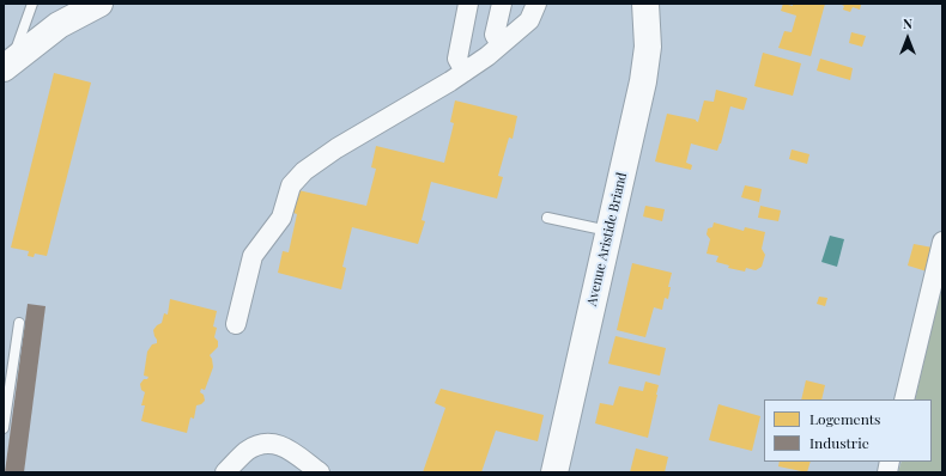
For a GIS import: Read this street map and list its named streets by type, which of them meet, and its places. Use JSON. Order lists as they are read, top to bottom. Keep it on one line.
{"streets":{"main road":["Avenue Aristide Briand"]},"legend":["Logements","Industrie"],"north":"top"}
